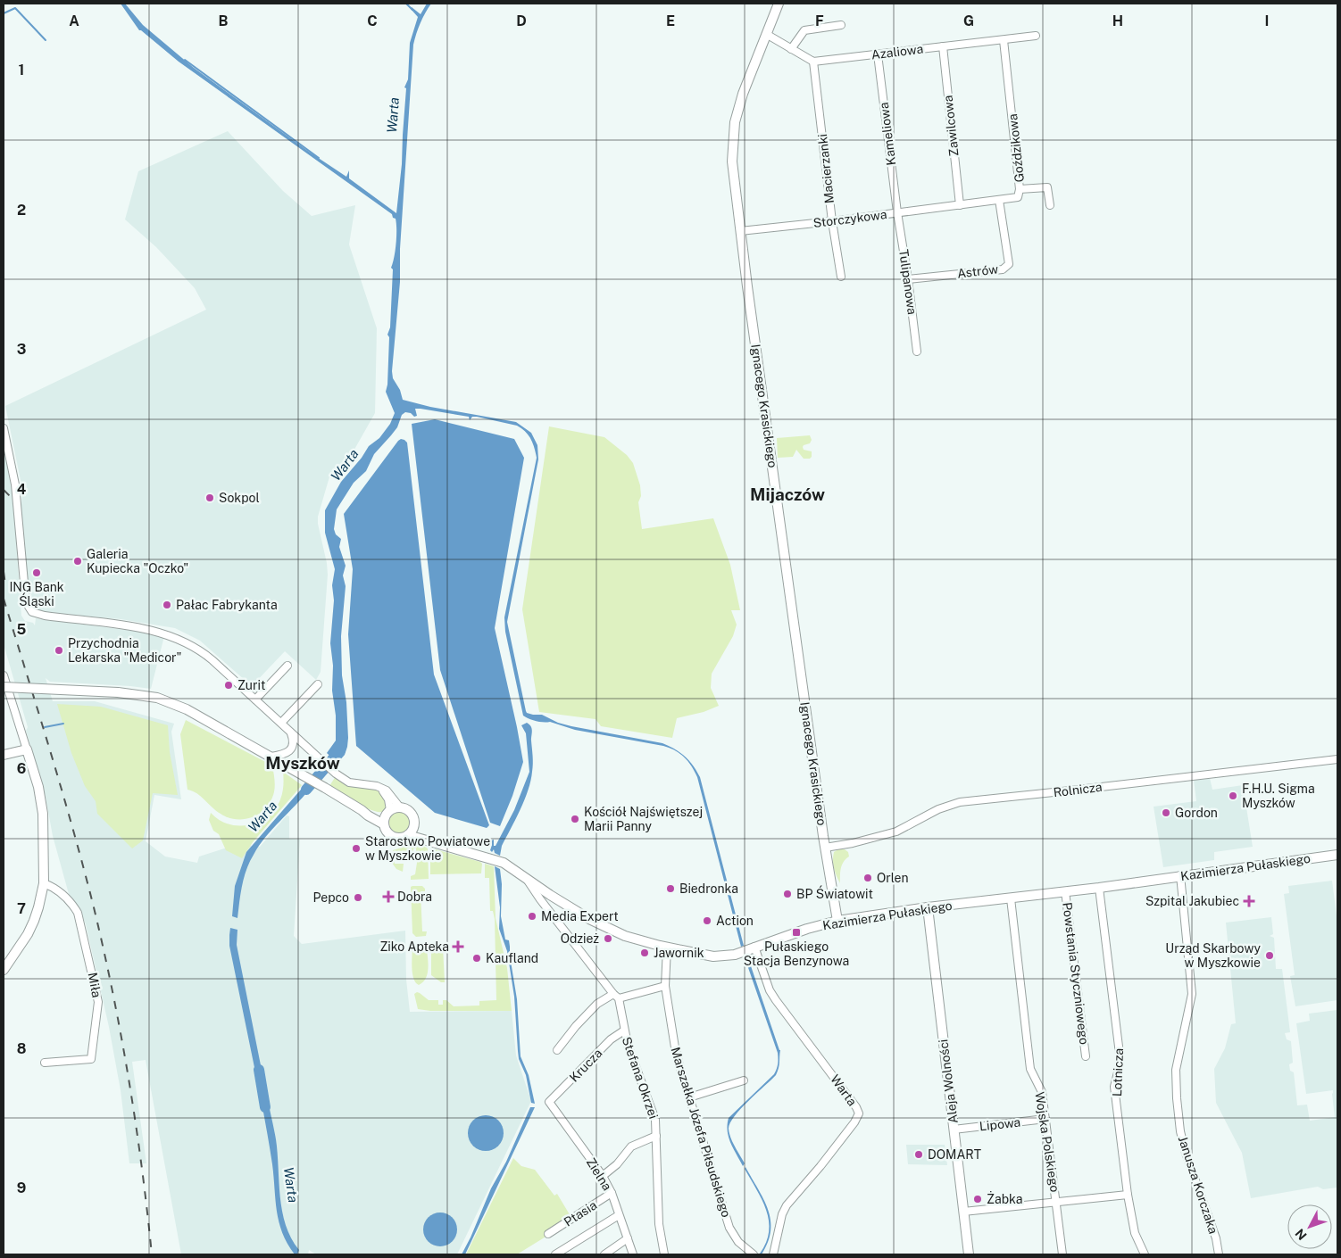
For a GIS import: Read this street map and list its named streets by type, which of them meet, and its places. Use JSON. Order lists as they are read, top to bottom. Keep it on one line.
{"streets":{"main road":["Ignacego Krasickiego","Kazimierza Pułaskiego","Aleja Wolności"],"street":["Azaliowa","Zawilcowa","Kameliowa","Goździkowa","Macierzanki","Storczykowa","Astrów","Tulipanowa","Rolnicza","Powstania Styczniowego","Miła","Krucza","Lotnicza","Stefana Okrzei","Warta","Lipowa","Marszałka Józefa Piłsudskiego","Wojska Polskiego","Zielna","Janusza Korczaka","Ptasia"]},"crossings":[["Azaliowa","Zawilcowa"],["Azaliowa","Kameliowa"],["Azaliowa","Goździkowa"],["Azaliowa","Macierzanki"],["Zawilcowa","Goździkowa"],["Zawilcowa","Storczykowa"],["Kameliowa","Storczykowa"],["Kameliowa","Tulipanowa"],["Goździkowa","Storczykowa"],["Goździkowa","Astrów"],["Macierzanki","Storczykowa"],["Storczykowa","Tulipanowa"],["Storczykowa","Ignacego Krasickiego"],["Astrów","Tulipanowa"],["Ignacego Krasickiego","Rolnicza"],["Ignacego Krasickiego","Kazimierza Pułaskiego"],["Kazimierza Pułaskiego","Powstania Styczniowego"],["Kazimierza Pułaskiego","Lotnicza"],["Kazimierza Pułaskiego","Stefana Okrzei"],["Kazimierza Pułaskiego","Aleja Wolności"],["Kazimierza Pułaskiego","Warta"],["Kazimierza Pułaskiego","Marszałka Józefa Piłsudskiego"],["Kazimierza Pułaskiego","Wojska Polskiego"],["Kazimierza Pułaskiego","Janusza Korczaka"],["Krucza","Stefana Okrzei"],["Krucza","Zielna"],["Aleja Wolności","Lipowa"],["Lipowa","Wojska Polskiego"],["Zielna","Ptasia"]],"districts":["Mijaczów","Myszków"],"water":["Warta"],"places":{"other":["Sokpol","Galeria Kupiecka \"Oczko\"","ING Bank Śląski","Pałac Fabrykanta","Przychodnia Lekarska \"Medicor\"","Zurit","F.H.U. Sigma Myszków","Gordon","Kościół Najświętszej Marii Panny","Starostwo Powiatowe w Myszkowie","Orlen","Biedronka","BP Światowit","Pepco","Media Expert","Action","Odzież","Jawornik","Urząd Skarbowy w Myszkowie","Kaufland","DOMART","Żabka"],"health":["Dobra","Szpital Jakubiec","Ziko Apteka"],"transit":["Pułaskiego Stacja Benzynowa"]},"north":"bottom left","grid":{"columns":["A","B","C","D","E","F","G","H","I"],"rows":["1","2","3","4","5","6","7","8","9"]}}
